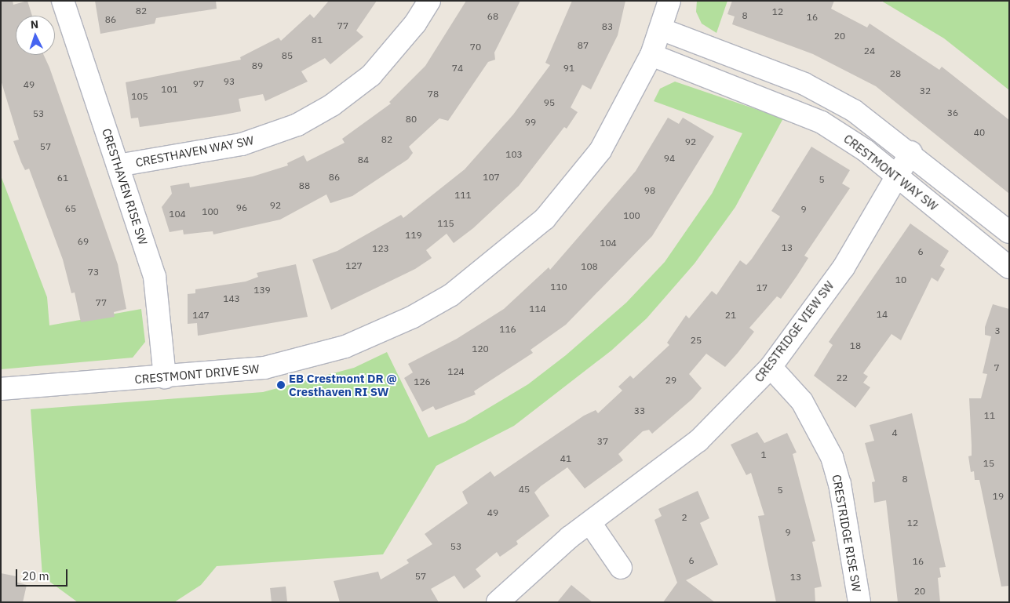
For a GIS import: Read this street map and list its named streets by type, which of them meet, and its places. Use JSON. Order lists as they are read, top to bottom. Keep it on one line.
{"streets":{"street":["CRESTHAVEN WAY SW","CRESTMONT WAY SW","CRESTHAVEN RISE SW","CRESTRIDGE VIEW SW","CRESTMONT DRIVE SW","CRESTRIDGE RISE SW"]},"crossings":[["CRESTHAVEN WAY SW","CRESTHAVEN RISE SW"],["CRESTMONT WAY SW","CRESTRIDGE VIEW SW"],["CRESTMONT WAY SW","CRESTMONT DRIVE SW"],["CRESTHAVEN RISE SW","CRESTMONT DRIVE SW"],["CRESTRIDGE VIEW SW","CRESTRIDGE RISE SW"]],"places":["EB Crestmont DR @ Cresthaven RI SW"],"house_numbers":["82","12","8","68","16","86","77","83","20","81","87","70","24","85","89","74","91","28","93","97","49","101","32","78","105","95","36","53","80","99","40","82","92","57","103","94","84","86","107","61","5","88","98","111","92","96","65","9","100","104","100","115","119","69","104","13","123","6","127","108","73","10","110","17","139","143","77","114","14","147","21","116","3","25","18","120","7","124","22","29","126","33","11","4","37","1","41","15","8","45","5","19","49","2","12","9","53","6","16","57","13","20"],"scale_bar":"20 m","north":"top"}
